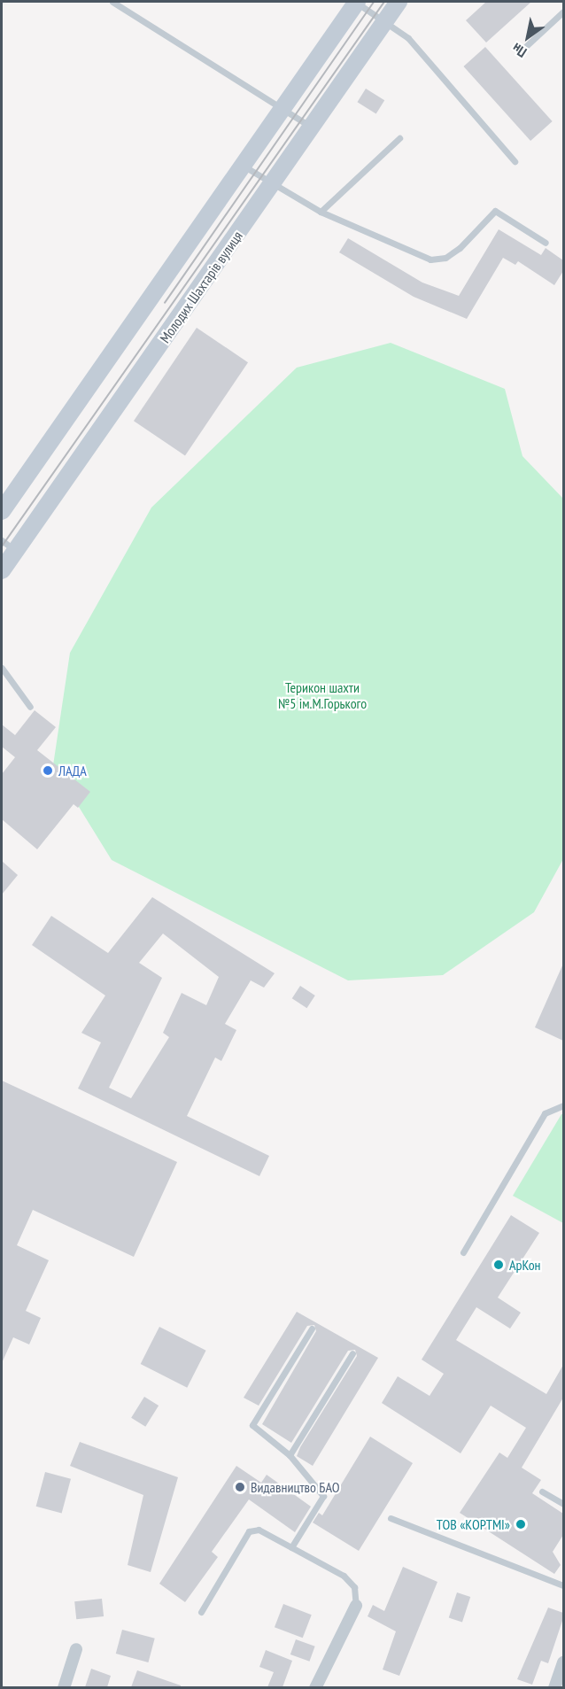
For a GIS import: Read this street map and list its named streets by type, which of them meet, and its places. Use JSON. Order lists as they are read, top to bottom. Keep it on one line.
{"streets":{"main road":["Молодих Шахтарів вулиця"]},"parks":["Терикон шахти №5 ім.М.Горького"],"places":["ЛАДА","АрКон","Видавництво БАО","ТОВ «КОРТМІ»"],"north":"bottom left"}
